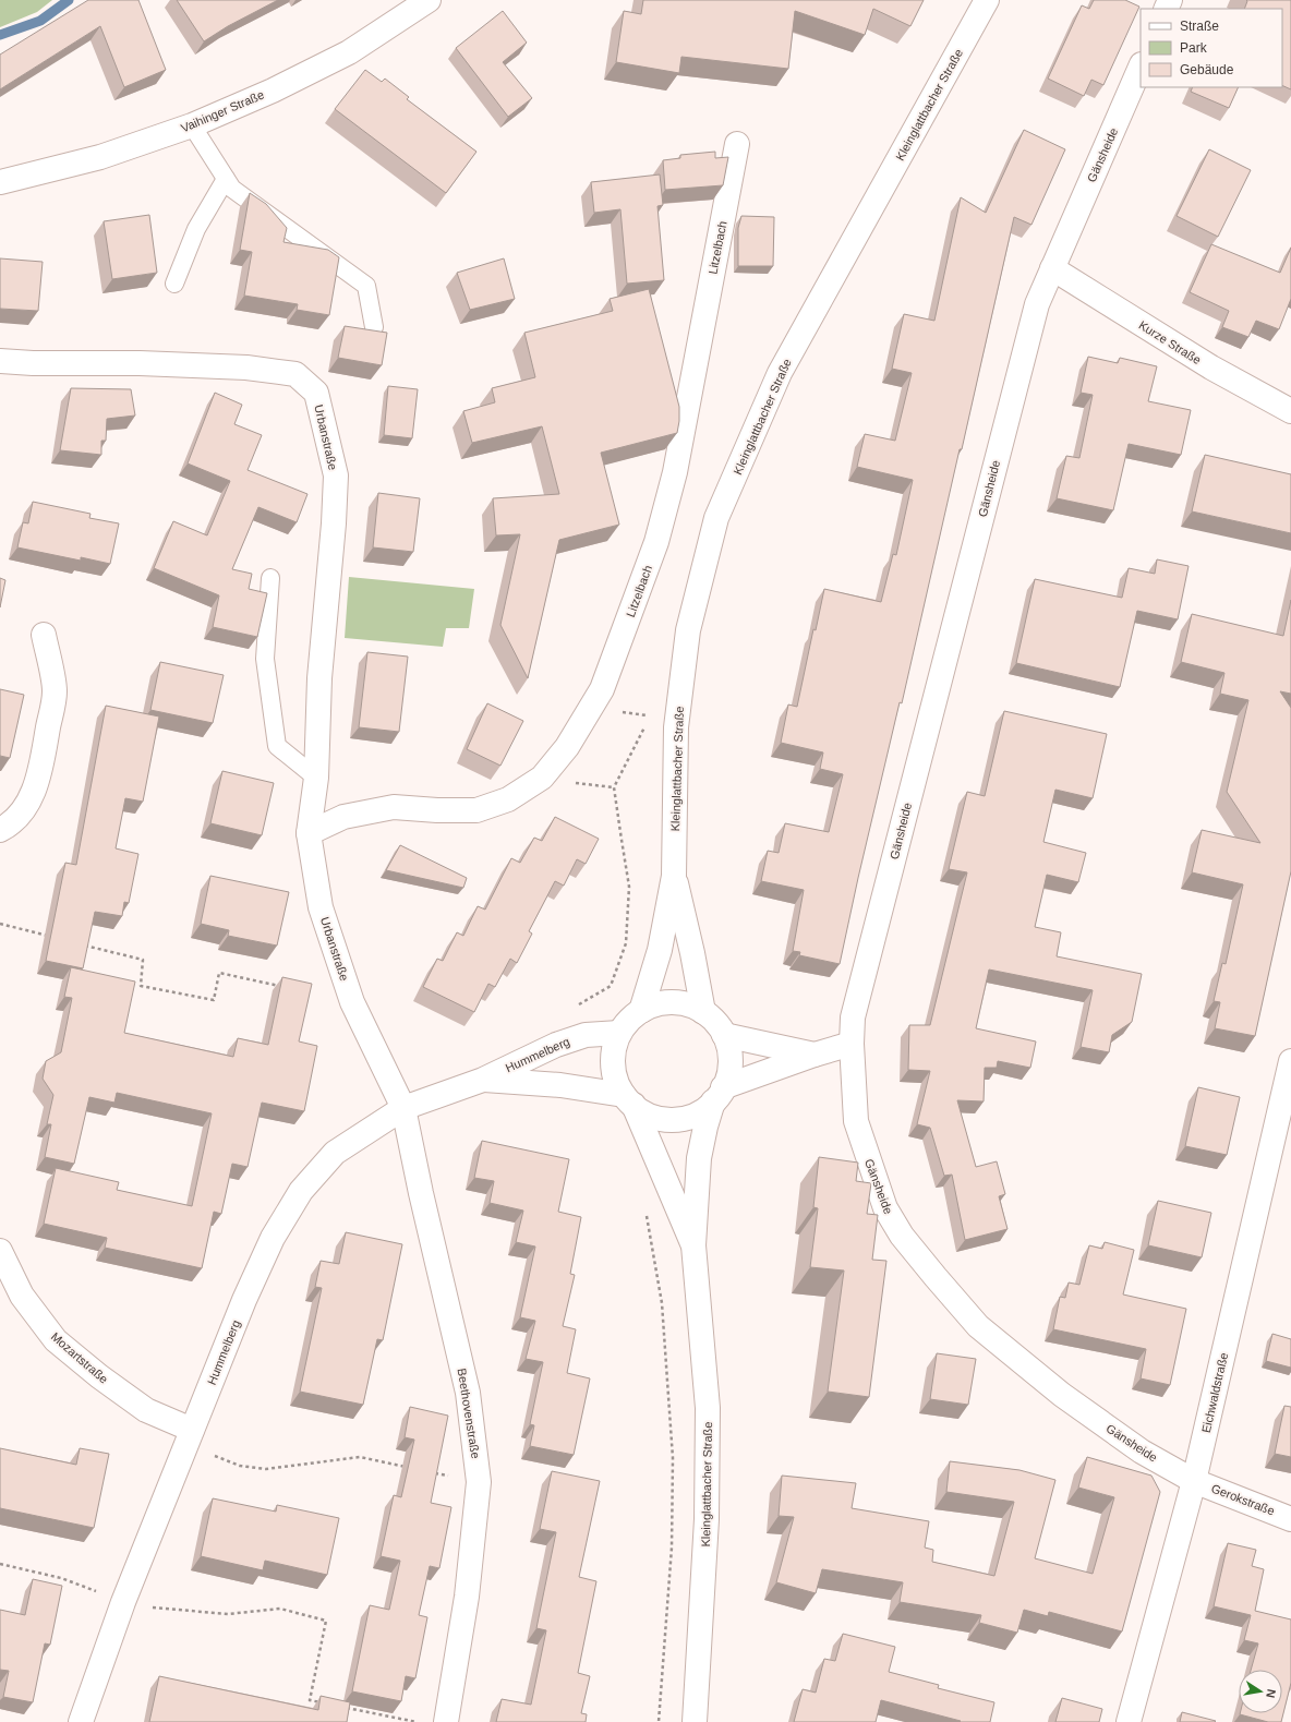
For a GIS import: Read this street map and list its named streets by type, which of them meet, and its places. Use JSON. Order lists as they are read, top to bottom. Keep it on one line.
{"streets":{"street":["Kleinglattbacher Straße","Vaihinger Straße","Gänsheide","Litzelbach","Kurze Straße","Urbanstraße","Hummelberg","Mozartstraße","Eichwaldstraße","Beethovenstraße","Gerokstraße"]},"crossings":[["Kleinglattbacher Straße","Hummelberg"],["Gänsheide","Kurze Straße"],["Gänsheide","Eichwaldstraße"],["Gänsheide","Gerokstraße"],["Litzelbach","Urbanstraße"],["Urbanstraße","Hummelberg"],["Urbanstraße","Beethovenstraße"],["Hummelberg","Mozartstraße"],["Hummelberg","Beethovenstraße"],["Eichwaldstraße","Gerokstraße"]],"legend":["Straße","Park","Gebäude"],"north":"right"}
